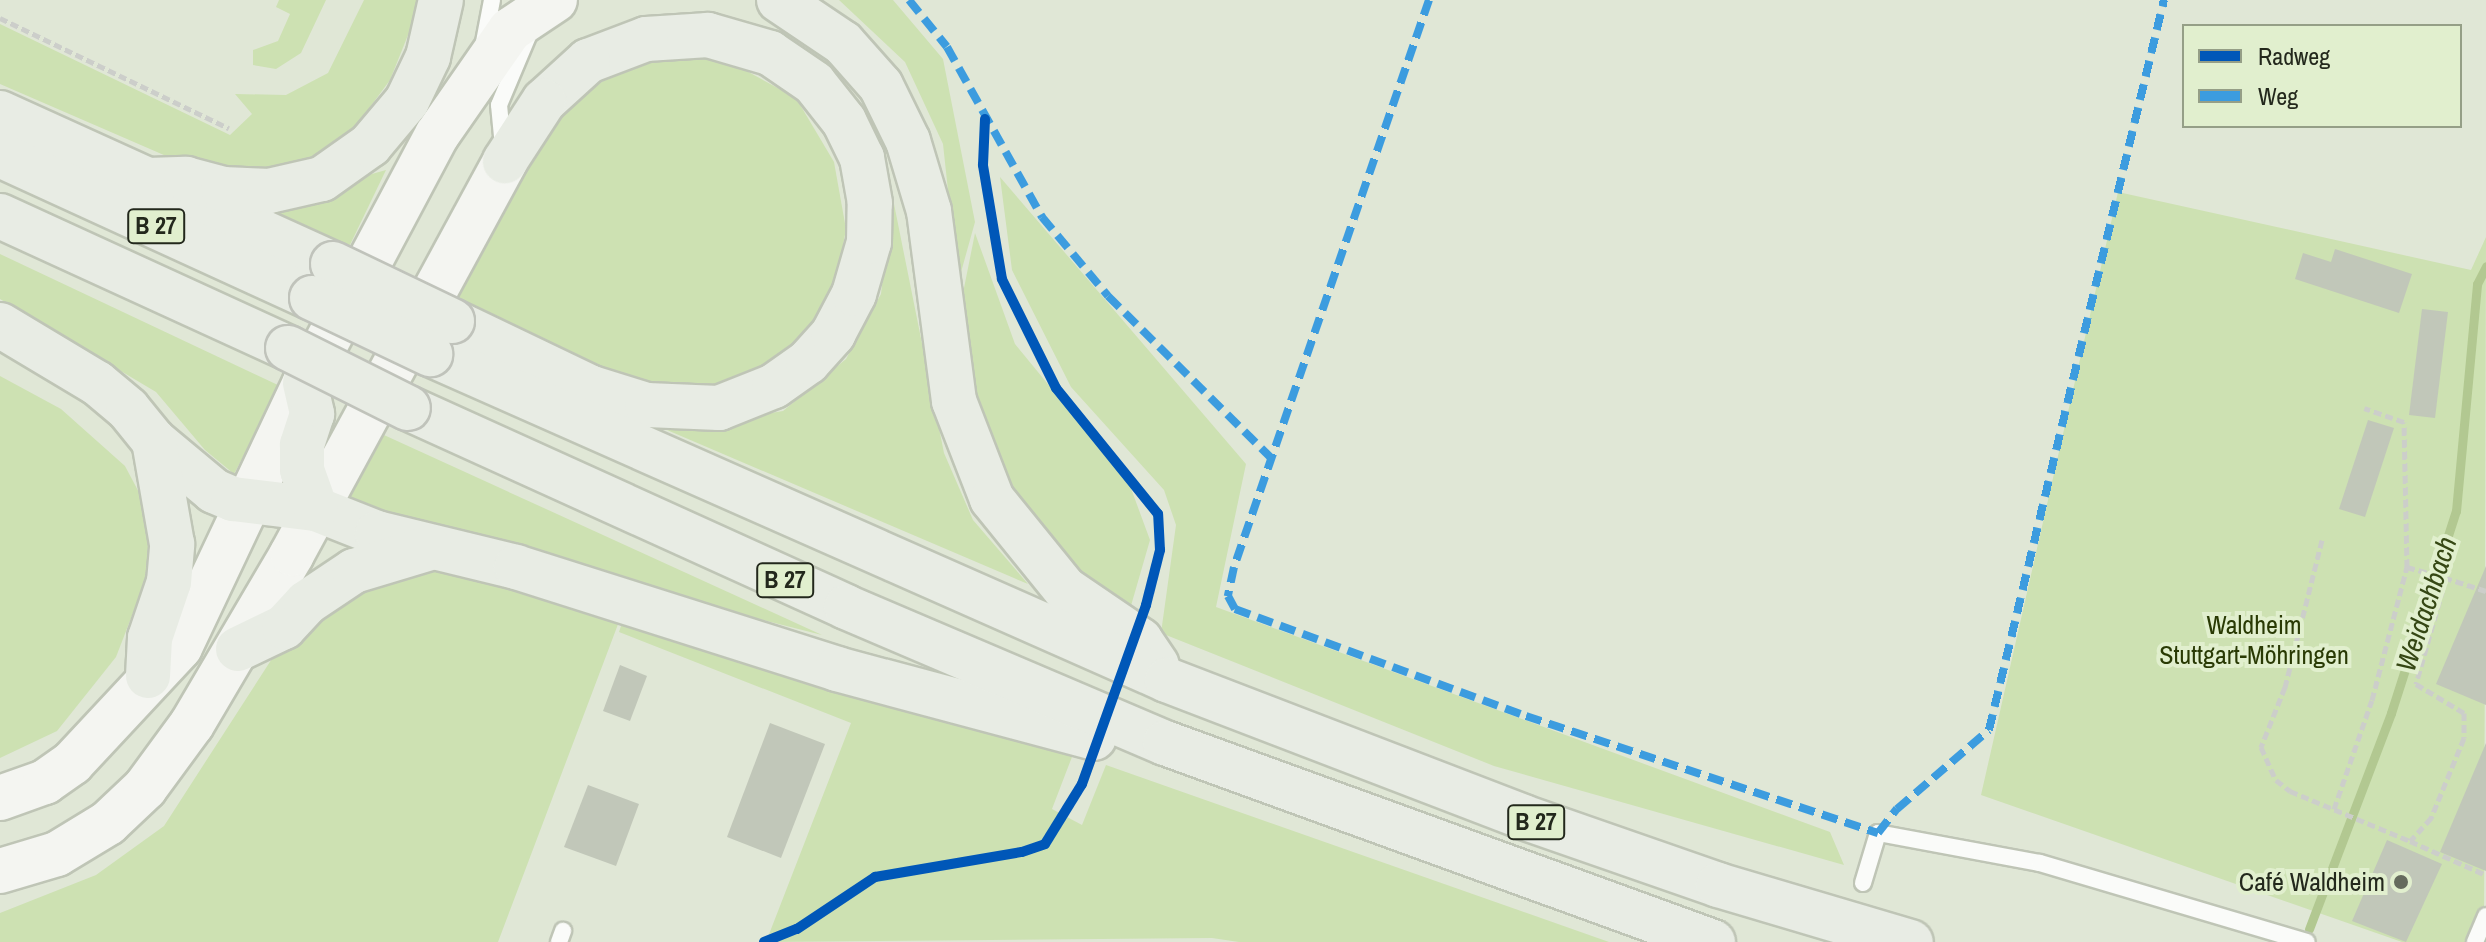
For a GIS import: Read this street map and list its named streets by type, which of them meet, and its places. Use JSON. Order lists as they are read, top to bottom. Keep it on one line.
{"streets":{"highway":["B 27"]},"water":["Weidachbach"],"parks":["Waldheim Stuttgart-Möhringen"],"places":["Café Waldheim"],"legend":["Radweg","Weg"]}
